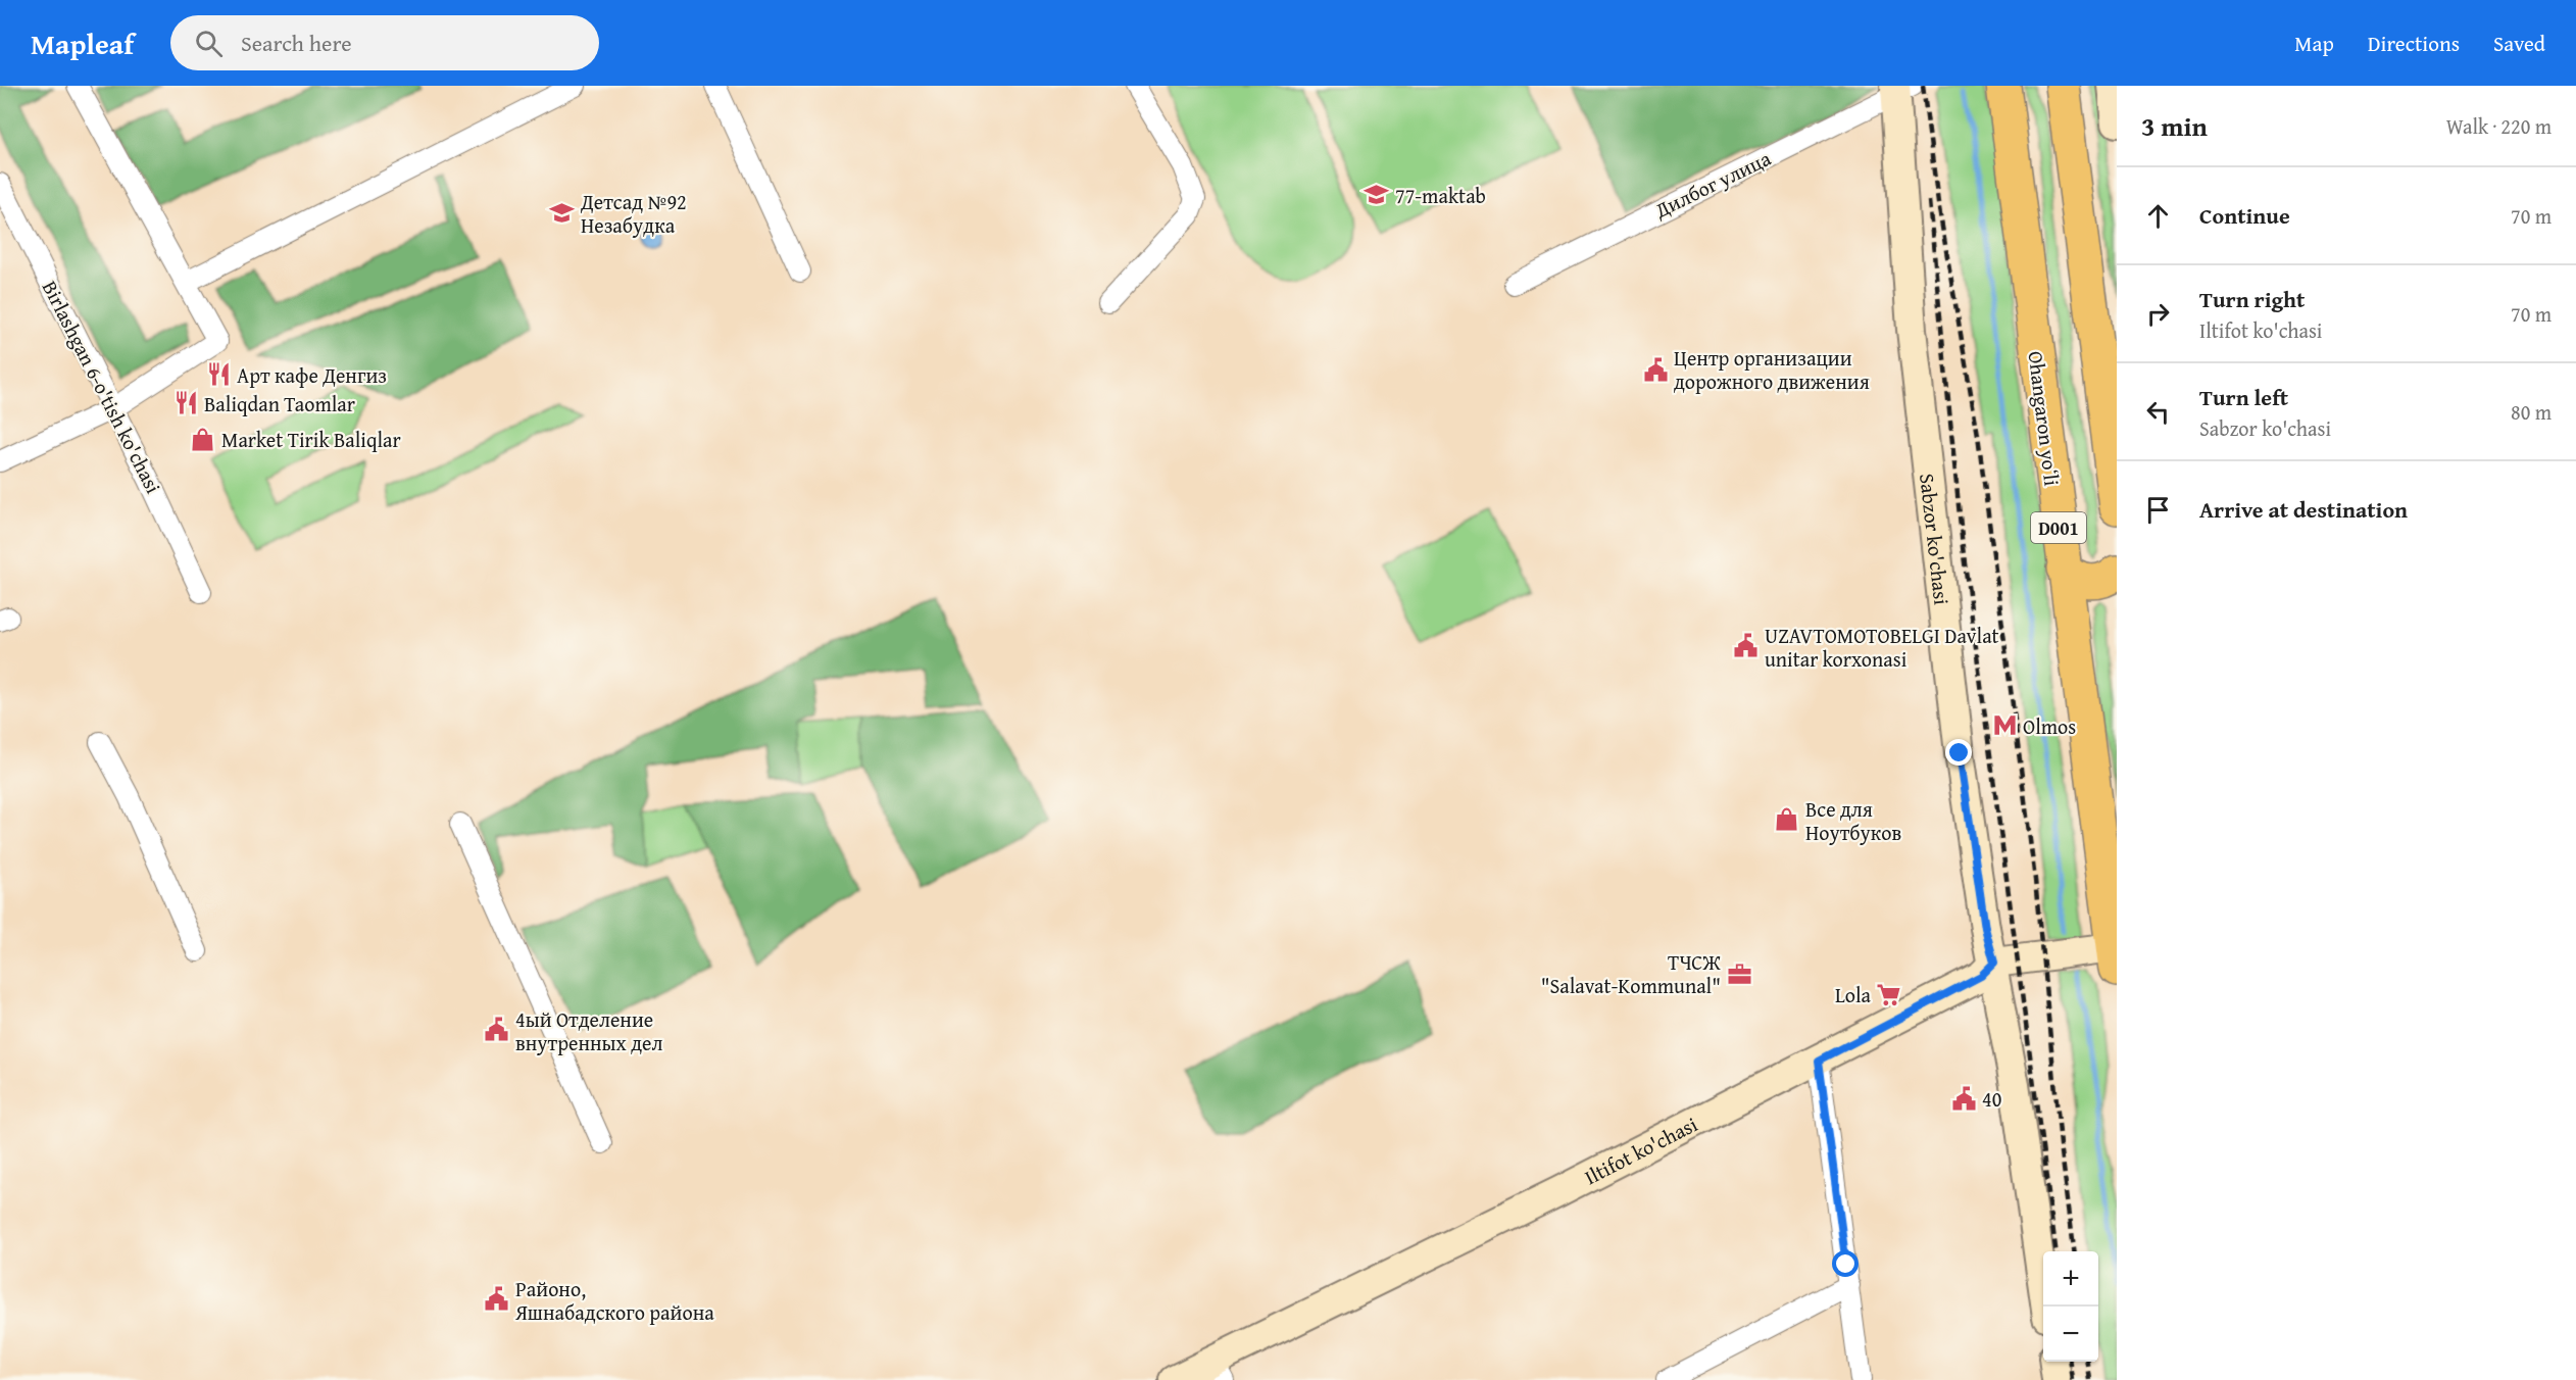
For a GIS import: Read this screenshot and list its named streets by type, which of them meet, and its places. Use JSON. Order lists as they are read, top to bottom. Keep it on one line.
{"streets":{"highway":["Ohangaron yoʻli","D001"],"street":["Дилбог улица","Birlashgan 6-o'tish ko'chasi","Sabzor ko'chasi","Iltifot ko'chasi"]},"crossings":[["Дилбог улица","Sabzor ko'chasi"],["Sabzor ko'chasi","Iltifot ko'chasi"]],"places":{"school or university":["77-maktab","Детсад №92 Незабудка"],"public building":["Центр организации дорожного движения","UZAVTOMOTOBELGI Davlat unitar korxonasi","4ый Отделение внутренных дел","40","Районо, Яшнабадского района"],"restaurant":["Арт кафе Денгиз","Baliqdan Taomlar"],"shop":["Market Tirik Baliqlar","Все для Ноутбуков"],"metro station":["Olmos"],"office":["ТЧСЖ \"Salavat-Kommunal\""],"supermarket":["Lola"]},"page":{"header":"Mapleaf","search":"Search here","nav":["Map","Directions","Saved"],"heading":["3 min","Walk · 220 m"],"list":[["Continue","70 m"],["Turn right","Iltifot ko'chasi","70 m"],["Turn left","Sabzor ko'chasi","80 m"],"Arrive at destination"],"map_buttons":["+","−"]}}
